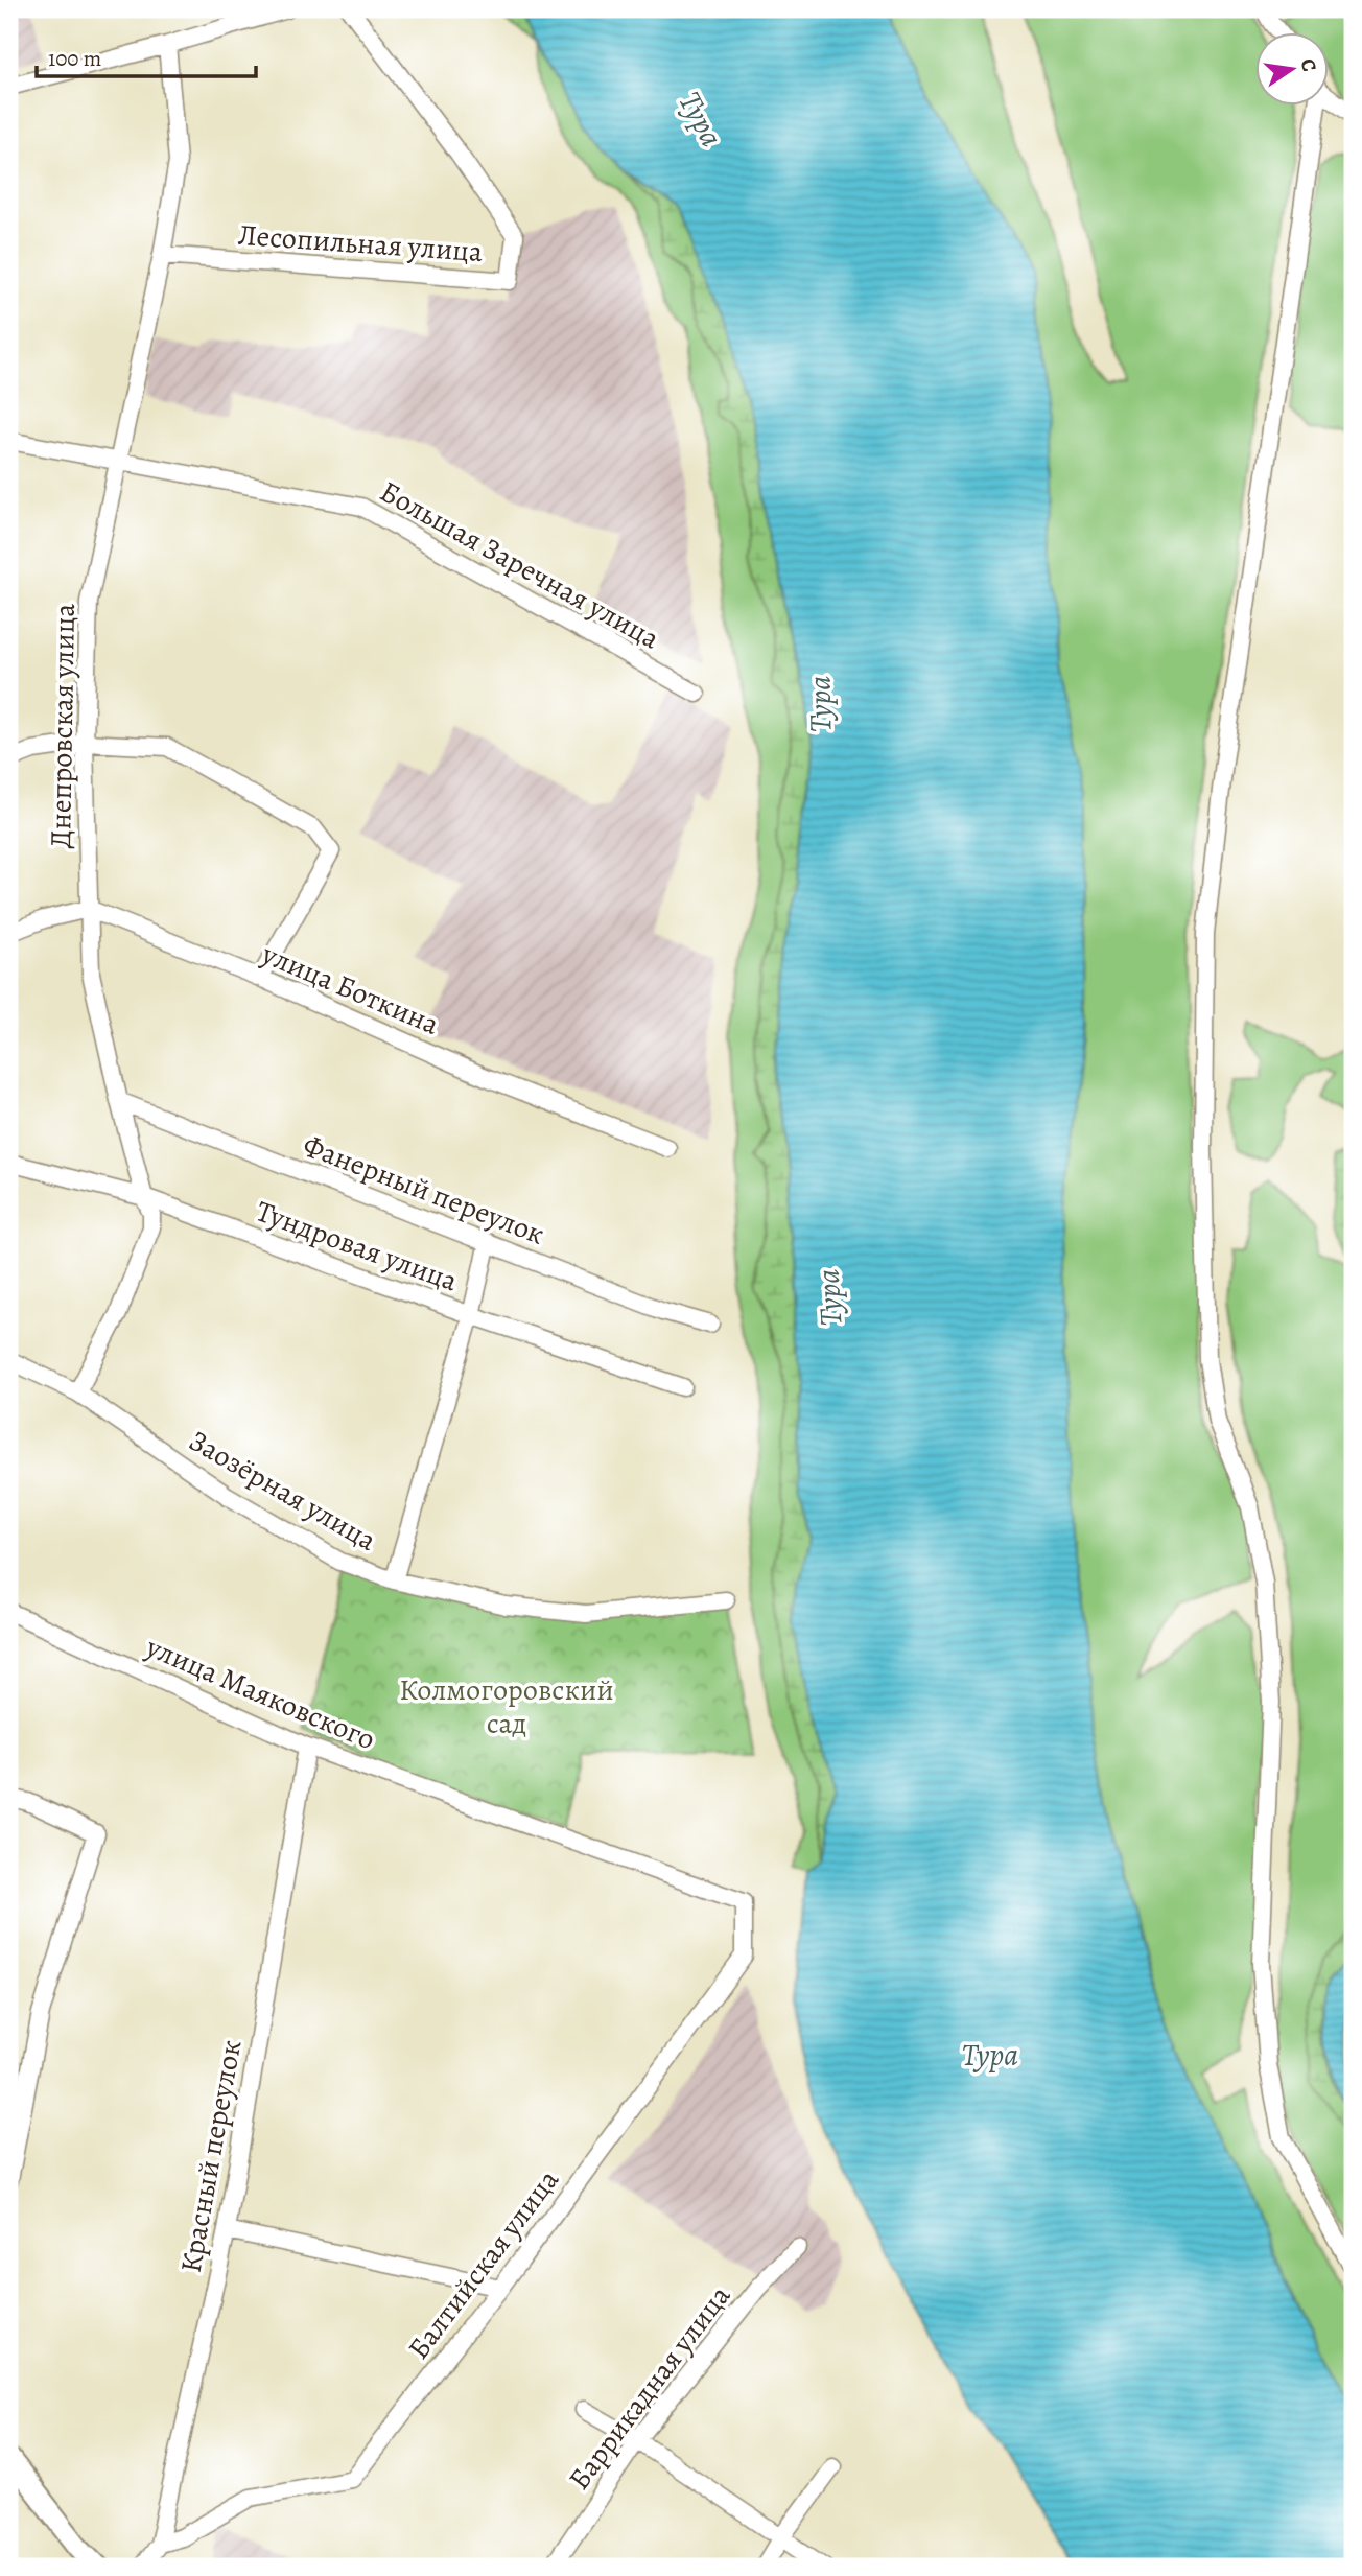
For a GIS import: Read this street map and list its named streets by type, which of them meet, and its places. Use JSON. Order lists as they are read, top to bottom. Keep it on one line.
{"streets":{"street":["Лесопильная улица","Большая Заречная улица","Днепровская улица","улица Боткина","Фанерный переулок","Тундровая улица","Заозёрная улица","улица Маяковского","Красный переулок","Балтийская улица","Баррикадная улица"]},"crossings":[["Лесопильная улица","Днепровская улица"],["Большая Заречная улица","Днепровская улица"],["Днепровская улица","улица Боткина"],["Днепровская улица","Фанерный переулок"],["Днепровская улица","Тундровая улица"],["Днепровская улица","Заозёрная улица"],["улица Маяковского","Красный переулок"],["улица Маяковского","Балтийская улица"],["Красный переулок","Балтийская улица"]],"water":["Тура"],"parks":["Колмогоровский сад"],"scale_bar":"100 m","north":"right"}
